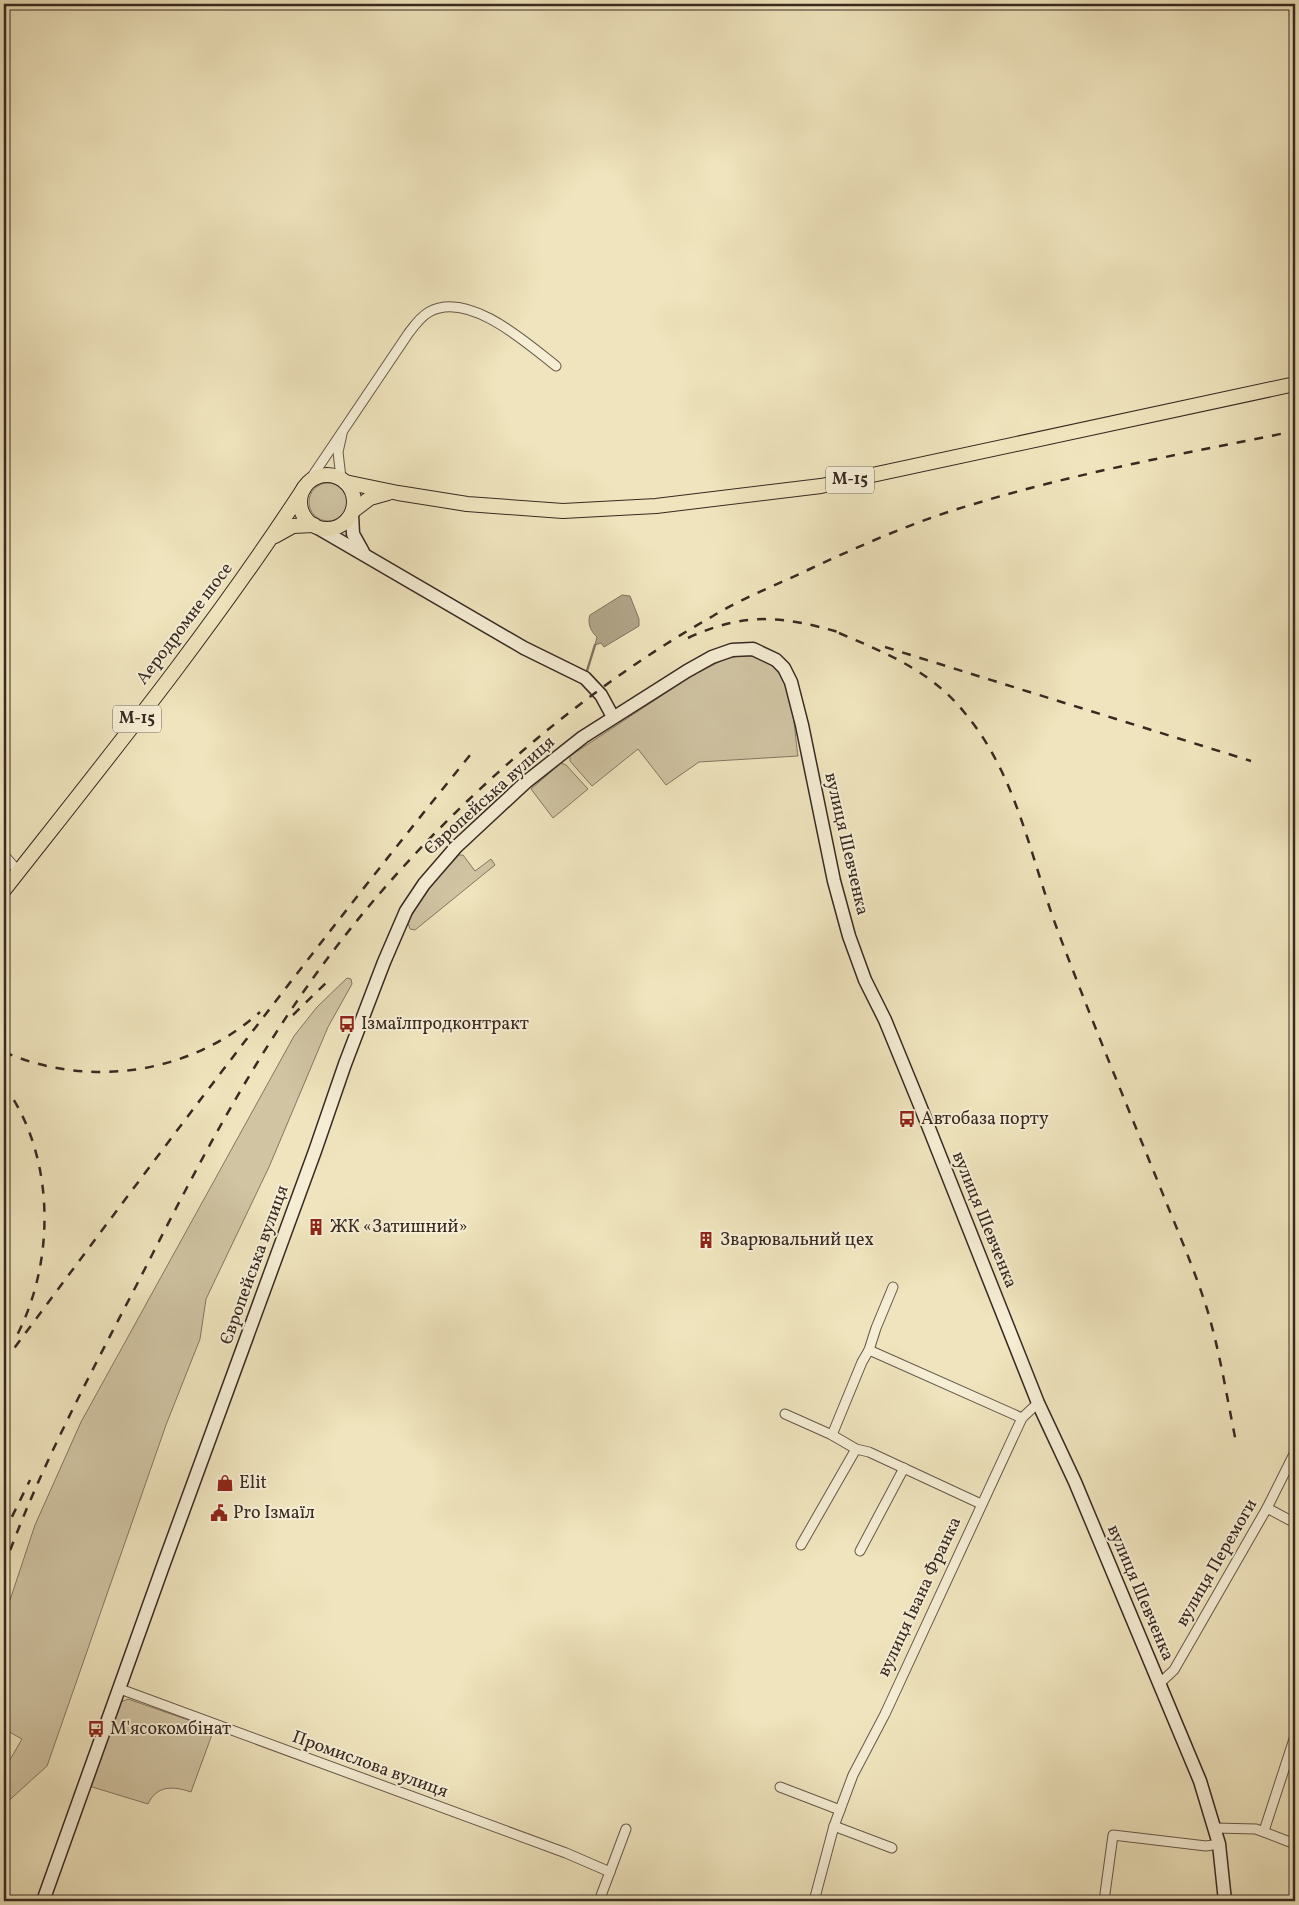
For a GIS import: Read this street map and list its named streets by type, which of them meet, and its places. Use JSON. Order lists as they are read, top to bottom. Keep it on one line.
{"streets":{"highway":["М-15","Аеродромне шосе"],"main road":["Європейська вулиця","вулиця Шевченка"],"street":["вулиця Перемоги","вулиця Івана Франка","Промислова вулиця"]},"crossings":[["М-15","Аеродромне шосе"],["Європейська вулиця","вулиця Шевченка"],["Європейська вулиця","Промислова вулиця"],["вулиця Шевченка","вулиця Перемоги"],["вулиця Шевченка","вулиця Івана Франка"]],"places":{"bus stop":["Ізмаїлпродконтракт","Автобаза порту","М'ясокомбінат"],"building":["ЖК «Затишний»","Зварювальний цех"],"shop":["Elit"],"public building":["Pro Ізмаїл"]}}
